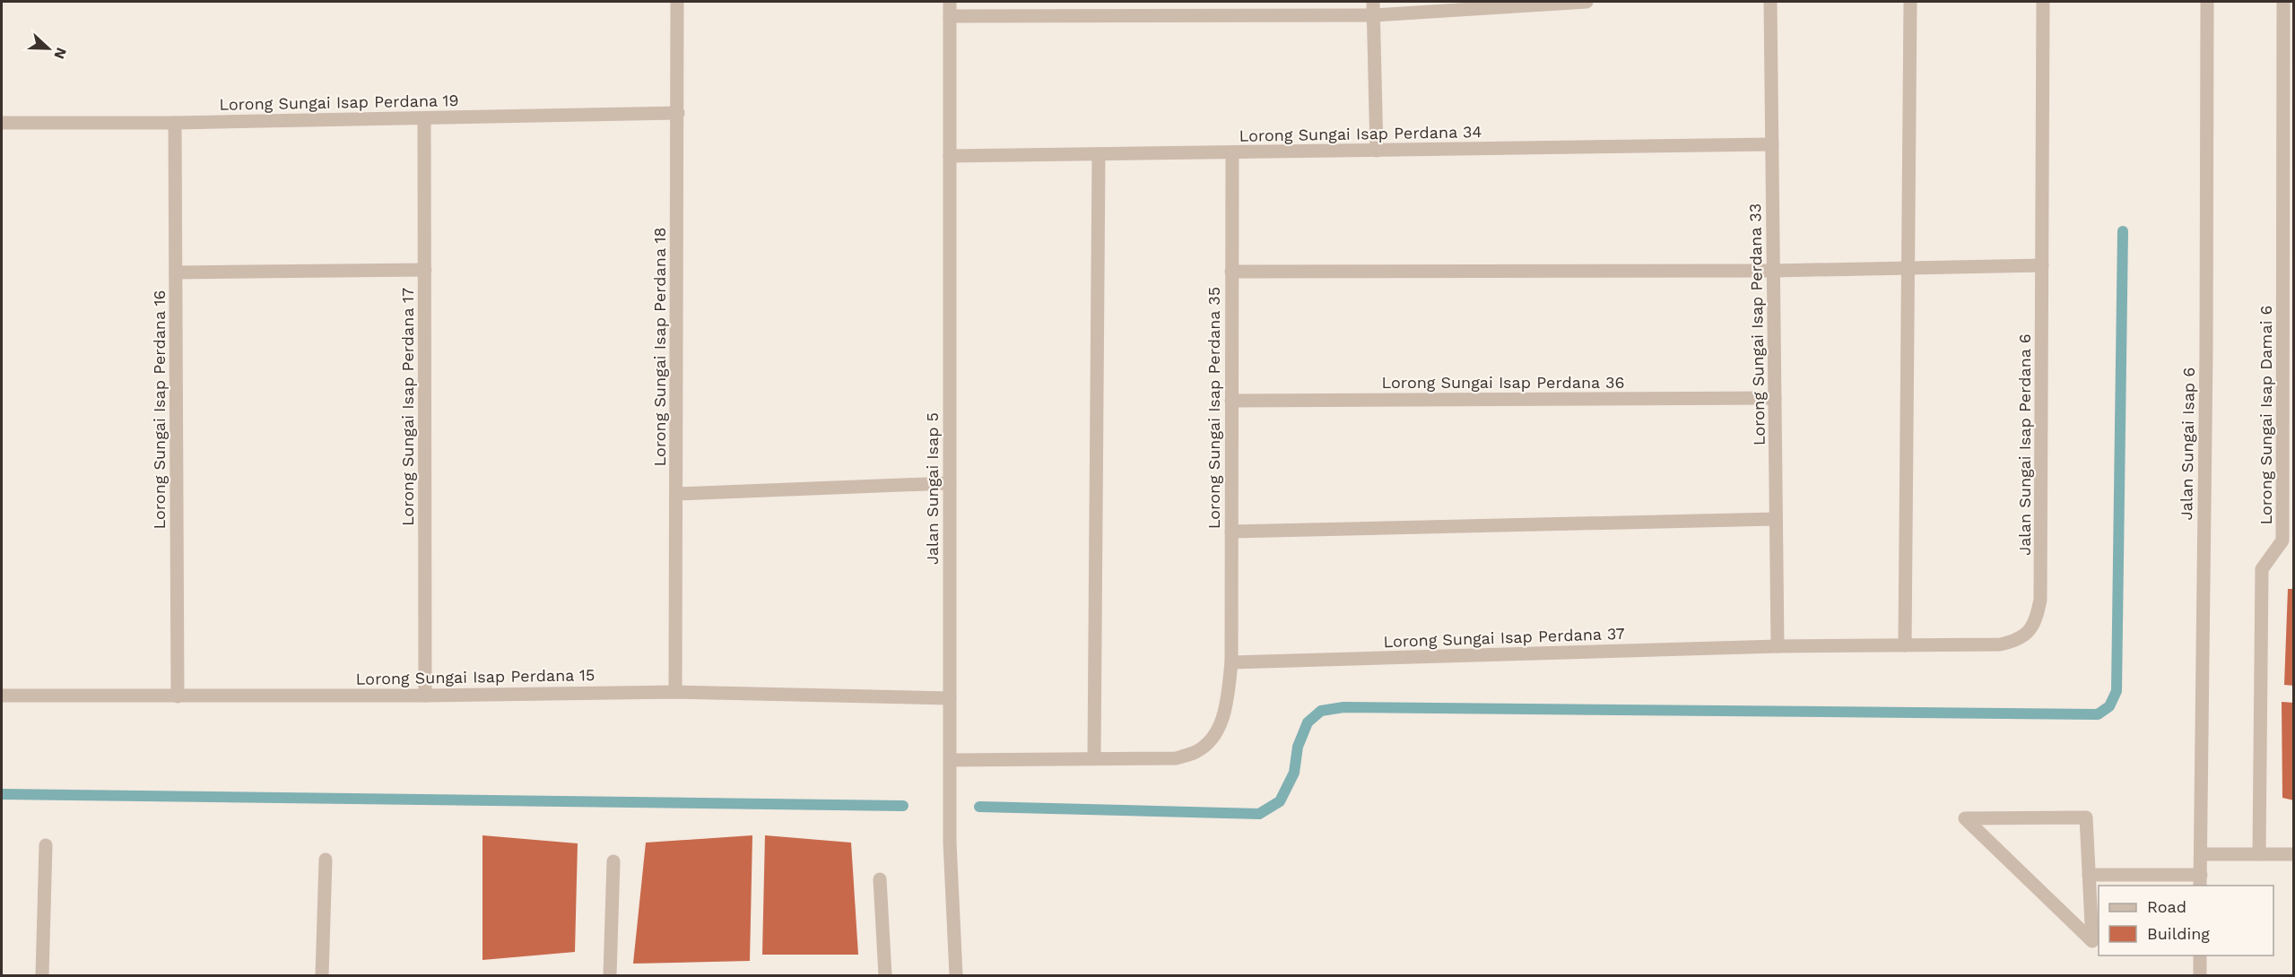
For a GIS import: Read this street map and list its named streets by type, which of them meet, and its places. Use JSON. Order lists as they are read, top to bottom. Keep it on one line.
{"streets":{"street":["Lorong Sungai Isap Perdana 19","Lorong Sungai Isap Perdana 34","Lorong Sungai Isap Perdana 33","Lorong Sungai Isap Perdana 18","Lorong Sungai Isap Perdana 36","Lorong Sungai Isap Perdana 17","Lorong Sungai Isap Perdana 35","Lorong Sungai Isap Perdana 16","Lorong Sungai Isap Damai 6","Jalan Sungai Isap 6","Jalan Sungai Isap Perdana 6","Jalan Sungai Isap 5","Lorong Sungai Isap Perdana 37","Lorong Sungai Isap Perdana 15"]},"crossings":[["Lorong Sungai Isap Perdana 19","Lorong Sungai Isap Perdana 18"],["Lorong Sungai Isap Perdana 19","Lorong Sungai Isap Perdana 17"],["Lorong Sungai Isap Perdana 19","Lorong Sungai Isap Perdana 16"],["Lorong Sungai Isap Perdana 34","Lorong Sungai Isap Perdana 33"],["Lorong Sungai Isap Perdana 34","Lorong Sungai Isap Perdana 35"],["Lorong Sungai Isap Perdana 34","Jalan Sungai Isap 5"],["Lorong Sungai Isap Perdana 33","Lorong Sungai Isap Perdana 36"],["Lorong Sungai Isap Perdana 33","Jalan Sungai Isap Perdana 6"],["Lorong Sungai Isap Perdana 33","Lorong Sungai Isap Perdana 37"],["Lorong Sungai Isap Perdana 18","Lorong Sungai Isap Perdana 15"],["Lorong Sungai Isap Perdana 36","Lorong Sungai Isap Perdana 35"],["Lorong Sungai Isap Perdana 17","Lorong Sungai Isap Perdana 15"],["Lorong Sungai Isap Perdana 35","Jalan Sungai Isap 5"],["Lorong Sungai Isap Perdana 35","Lorong Sungai Isap Perdana 37"],["Lorong Sungai Isap Perdana 16","Lorong Sungai Isap Perdana 15"],["Jalan Sungai Isap Perdana 6","Lorong Sungai Isap Perdana 37"],["Jalan Sungai Isap 5","Lorong Sungai Isap Perdana 15"]],"legend":["Road","Building"],"north":"right"}
